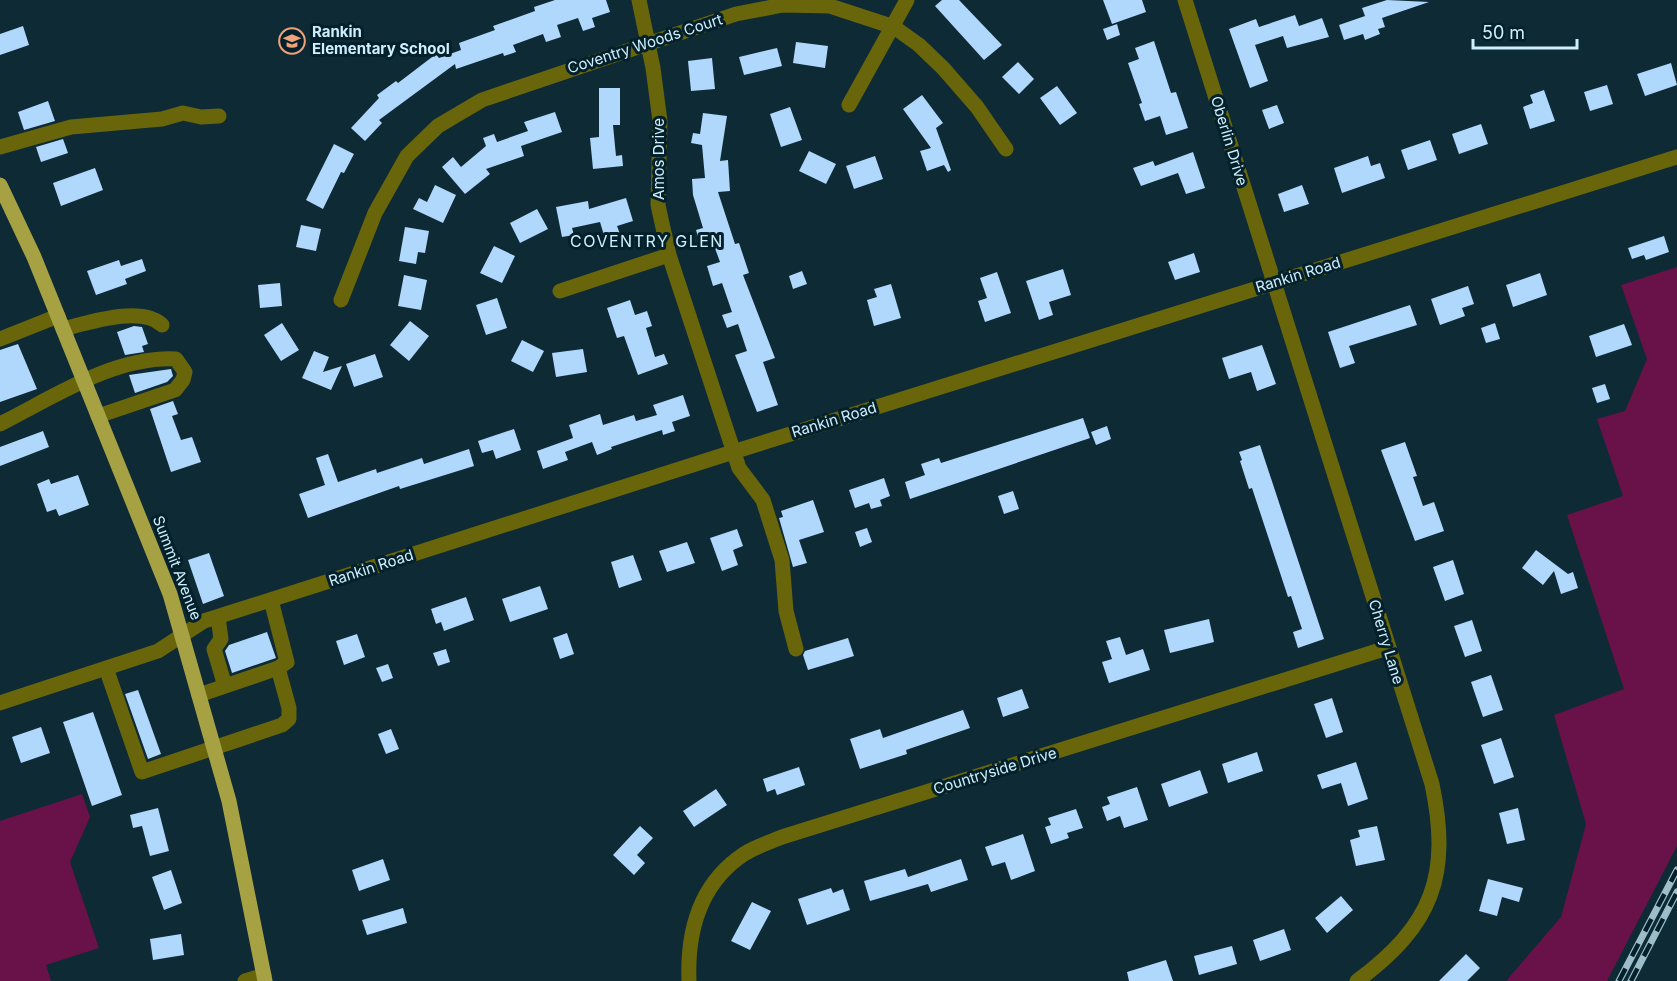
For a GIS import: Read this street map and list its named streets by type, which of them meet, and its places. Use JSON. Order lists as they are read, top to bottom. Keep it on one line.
{"streets":{"main road":["Summit Avenue"],"street":["Coventry Woods Court","Oberlin Drive","Amos Drive","Rankin Road","Cherry Lane","Countryside Drive"]},"crossings":[["Coventry Woods Court","Amos Drive"],["Oberlin Drive","Rankin Road"],["Oberlin Drive","Cherry Lane"],["Amos Drive","Rankin Road"],["Rankin Road","Summit Avenue"],["Rankin Road","Cherry Lane"],["Cherry Lane","Countryside Drive"]],"districts":["COVENTRY GLEN"],"places":{"school or university":["Rankin Elementary School"]},"scale_bar":"50 m"}
